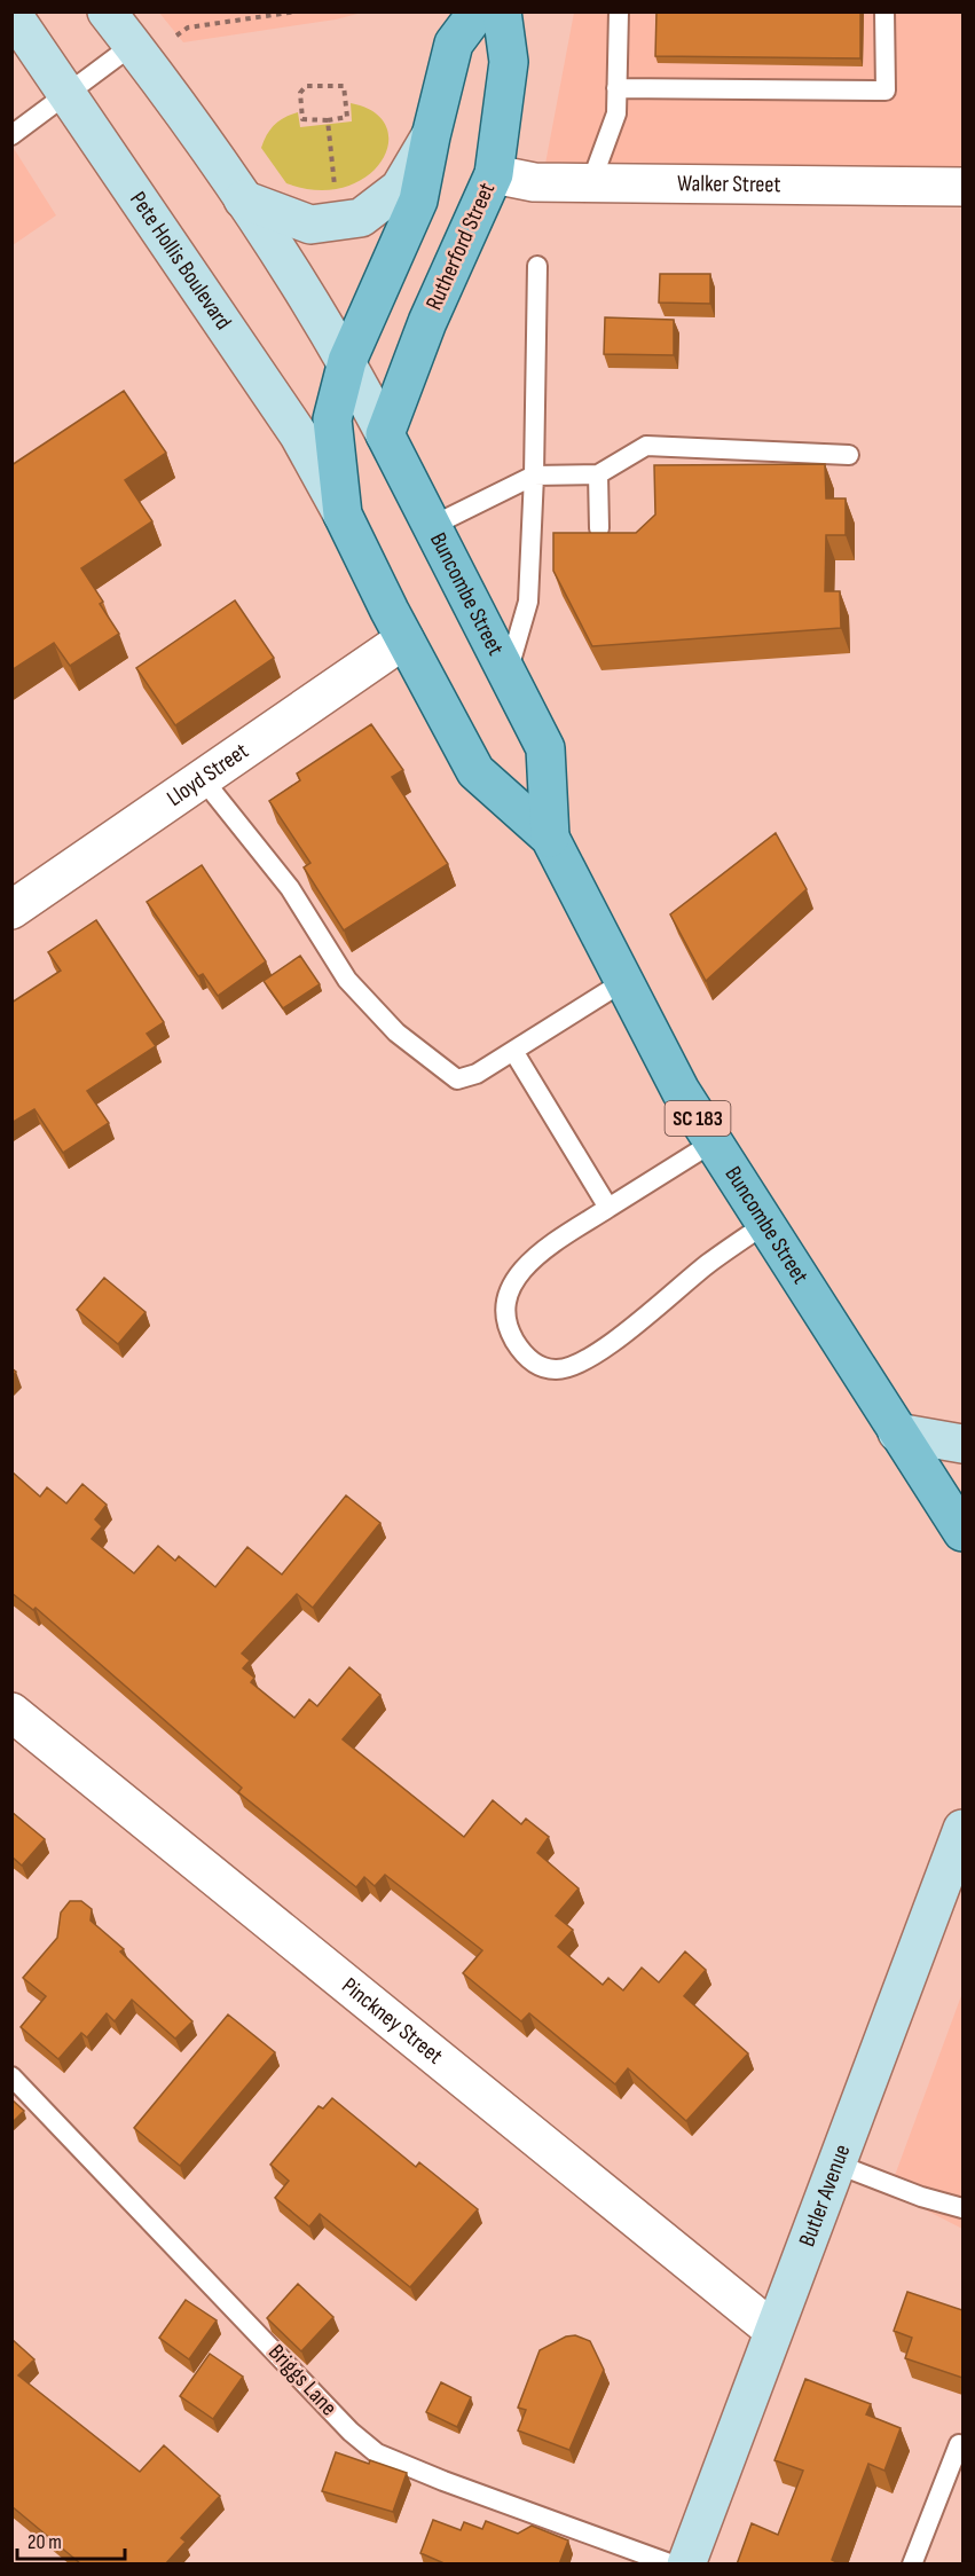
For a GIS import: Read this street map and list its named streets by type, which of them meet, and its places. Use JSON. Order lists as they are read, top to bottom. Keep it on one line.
{"streets":{"main road":["Rutherford Street","Pete Hollis Boulevard","Buncombe Street","SC 183","Butler Avenue"],"street":["Walker Street","Lloyd Street","Pinckney Street"],"lane":["Briggs Lane"]},"crossings":[["Walker Street","Rutherford Street"],["Rutherford Street","Buncombe Street"],["Pete Hollis Boulevard","Buncombe Street"],["Buncombe Street","Lloyd Street"],["Buncombe Street","SC 183"],["Pinckney Street","Butler Avenue"]],"scale_bar":"20 m"}
